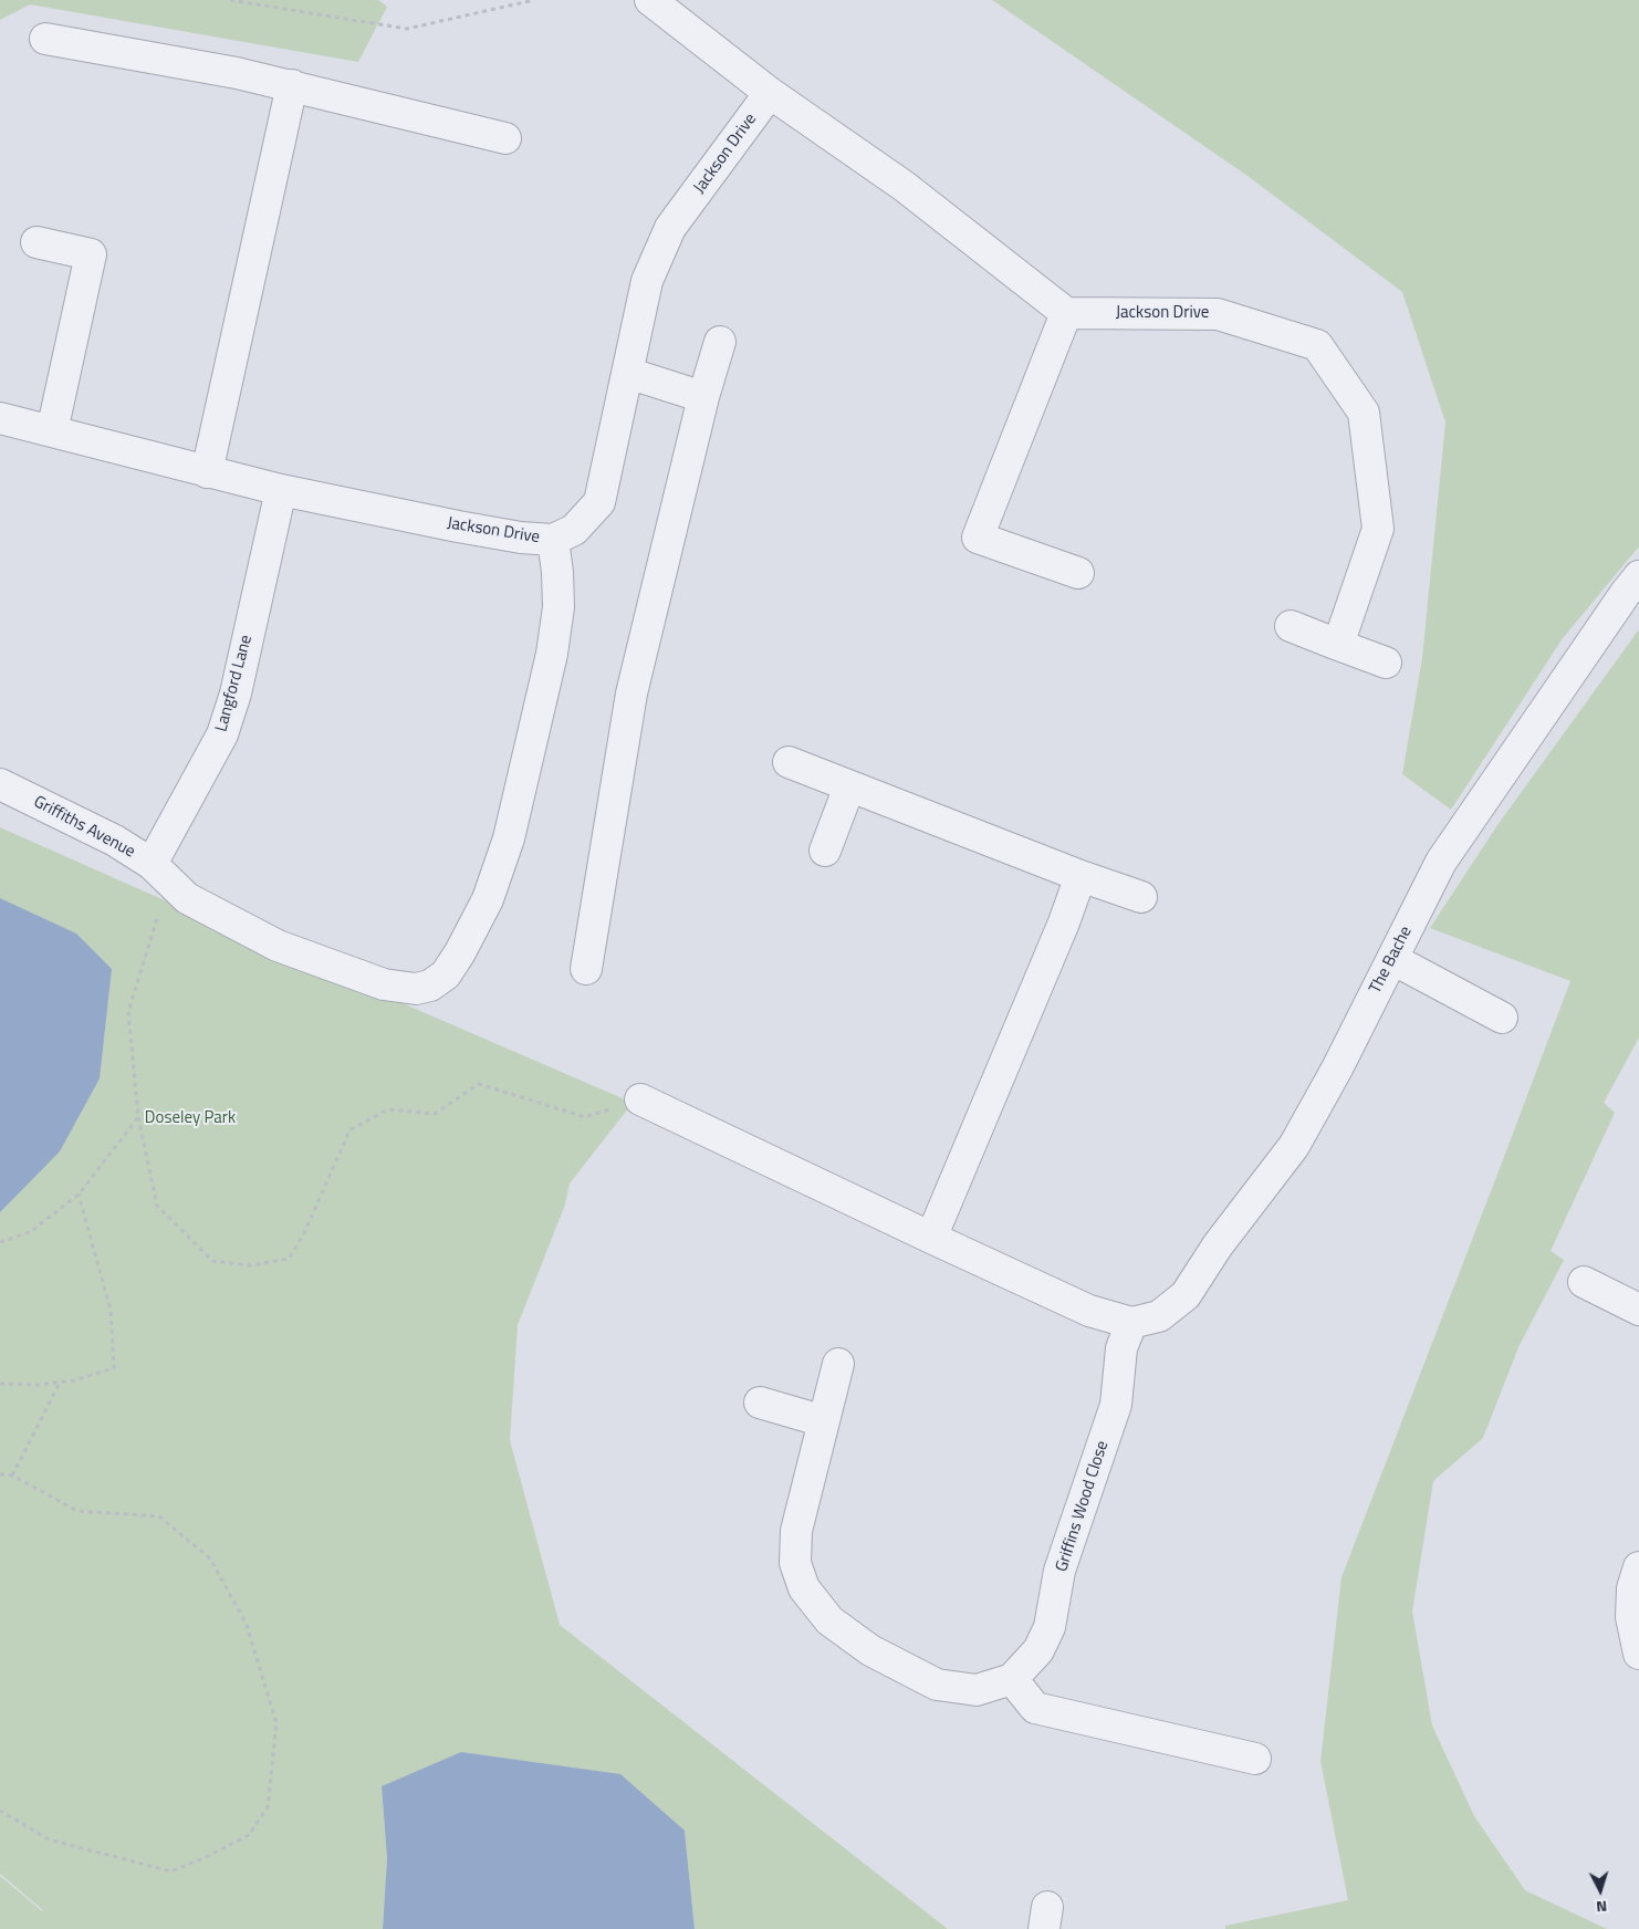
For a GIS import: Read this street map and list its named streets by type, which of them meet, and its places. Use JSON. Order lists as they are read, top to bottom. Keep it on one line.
{"streets":{"street":["Jackson Drive","Langford Lane","Griffiths Avenue","The Bache","Griffins Wood Close"]},"crossings":[["Jackson Drive","Langford Lane"],["Jackson Drive","Griffiths Avenue"],["Langford Lane","Griffiths Avenue"],["The Bache","Griffins Wood Close"]],"parks":["Doseley Park"],"north":"bottom"}
